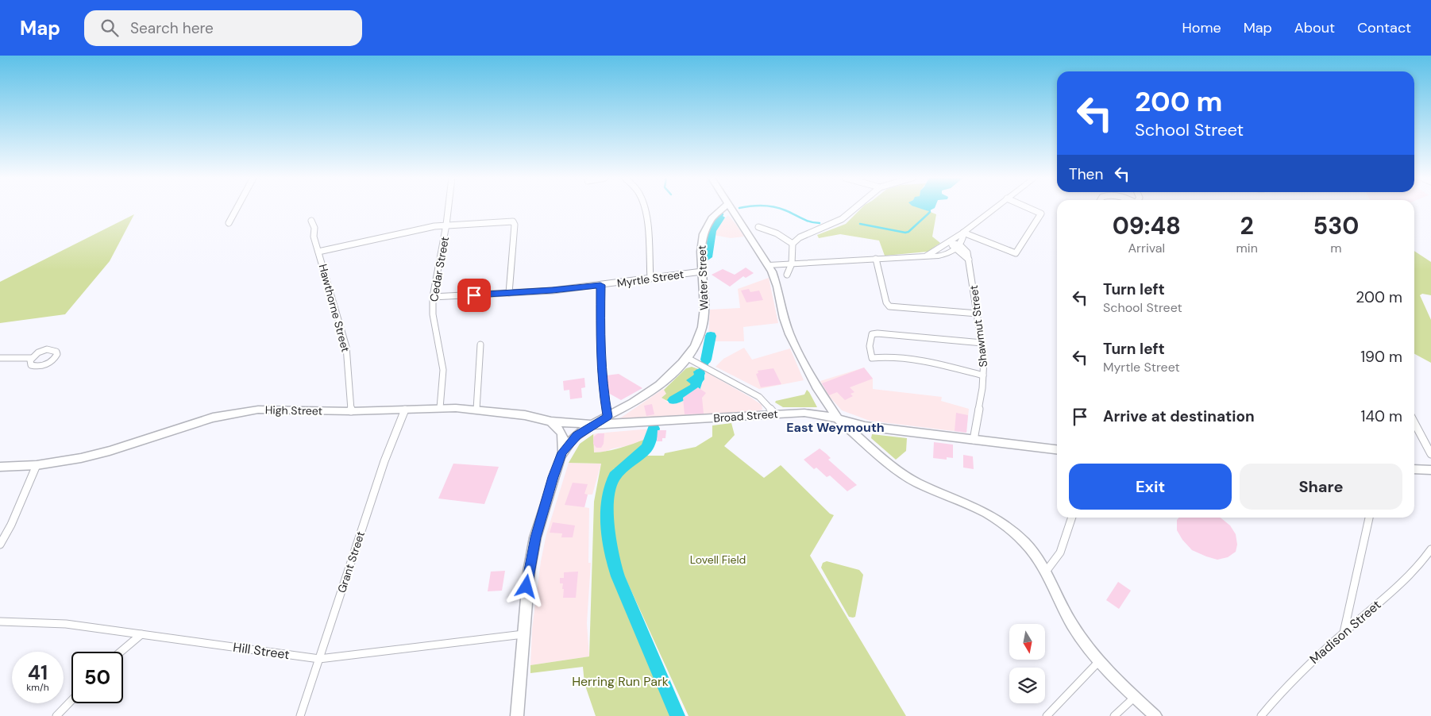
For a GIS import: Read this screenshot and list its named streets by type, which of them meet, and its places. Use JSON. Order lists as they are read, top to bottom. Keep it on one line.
{"streets":{"main road":["Water Street","High Street","Broad Street"],"street":["Cedar Street","Myrtle Street","Hawthorne Street","Shawmut Street","Grant Street","Madison Street","Hill Street"]},"crossings":[["Cedar Street","Myrtle Street"],["Cedar Street","Hawthorne Street"],["Cedar Street","High Street"],["Water Street","Myrtle Street"],["Water Street","High Street"],["Water Street","Broad Street"],["Myrtle Street","Hawthorne Street"],["Hawthorne Street","High Street"],["Shawmut Street","Broad Street"],["High Street","Broad Street"],["High Street","Grant Street"],["Grant Street","Hill Street"]],"districts":["East Weymouth"],"parks":["Lovell Field","Herring Run Park"],"north":"bottom","page":{"header":"Map","search":"Search here","nav":["Home","Map","About","Contact"],"turn":["200 m","School Street"],"then":"Then","eta":["09:48","Arrival","2","min","530","m"],"list":[{"name":"Turn left","note":"School Street","value":"200 m"},{"name":"Turn left","note":"Myrtle Street","value":"190 m"},{"name":"Arrive at destination","value":"140 m"}],"buttons":["Exit","Share"],"speed":"41 km/h","limit":"50"}}
